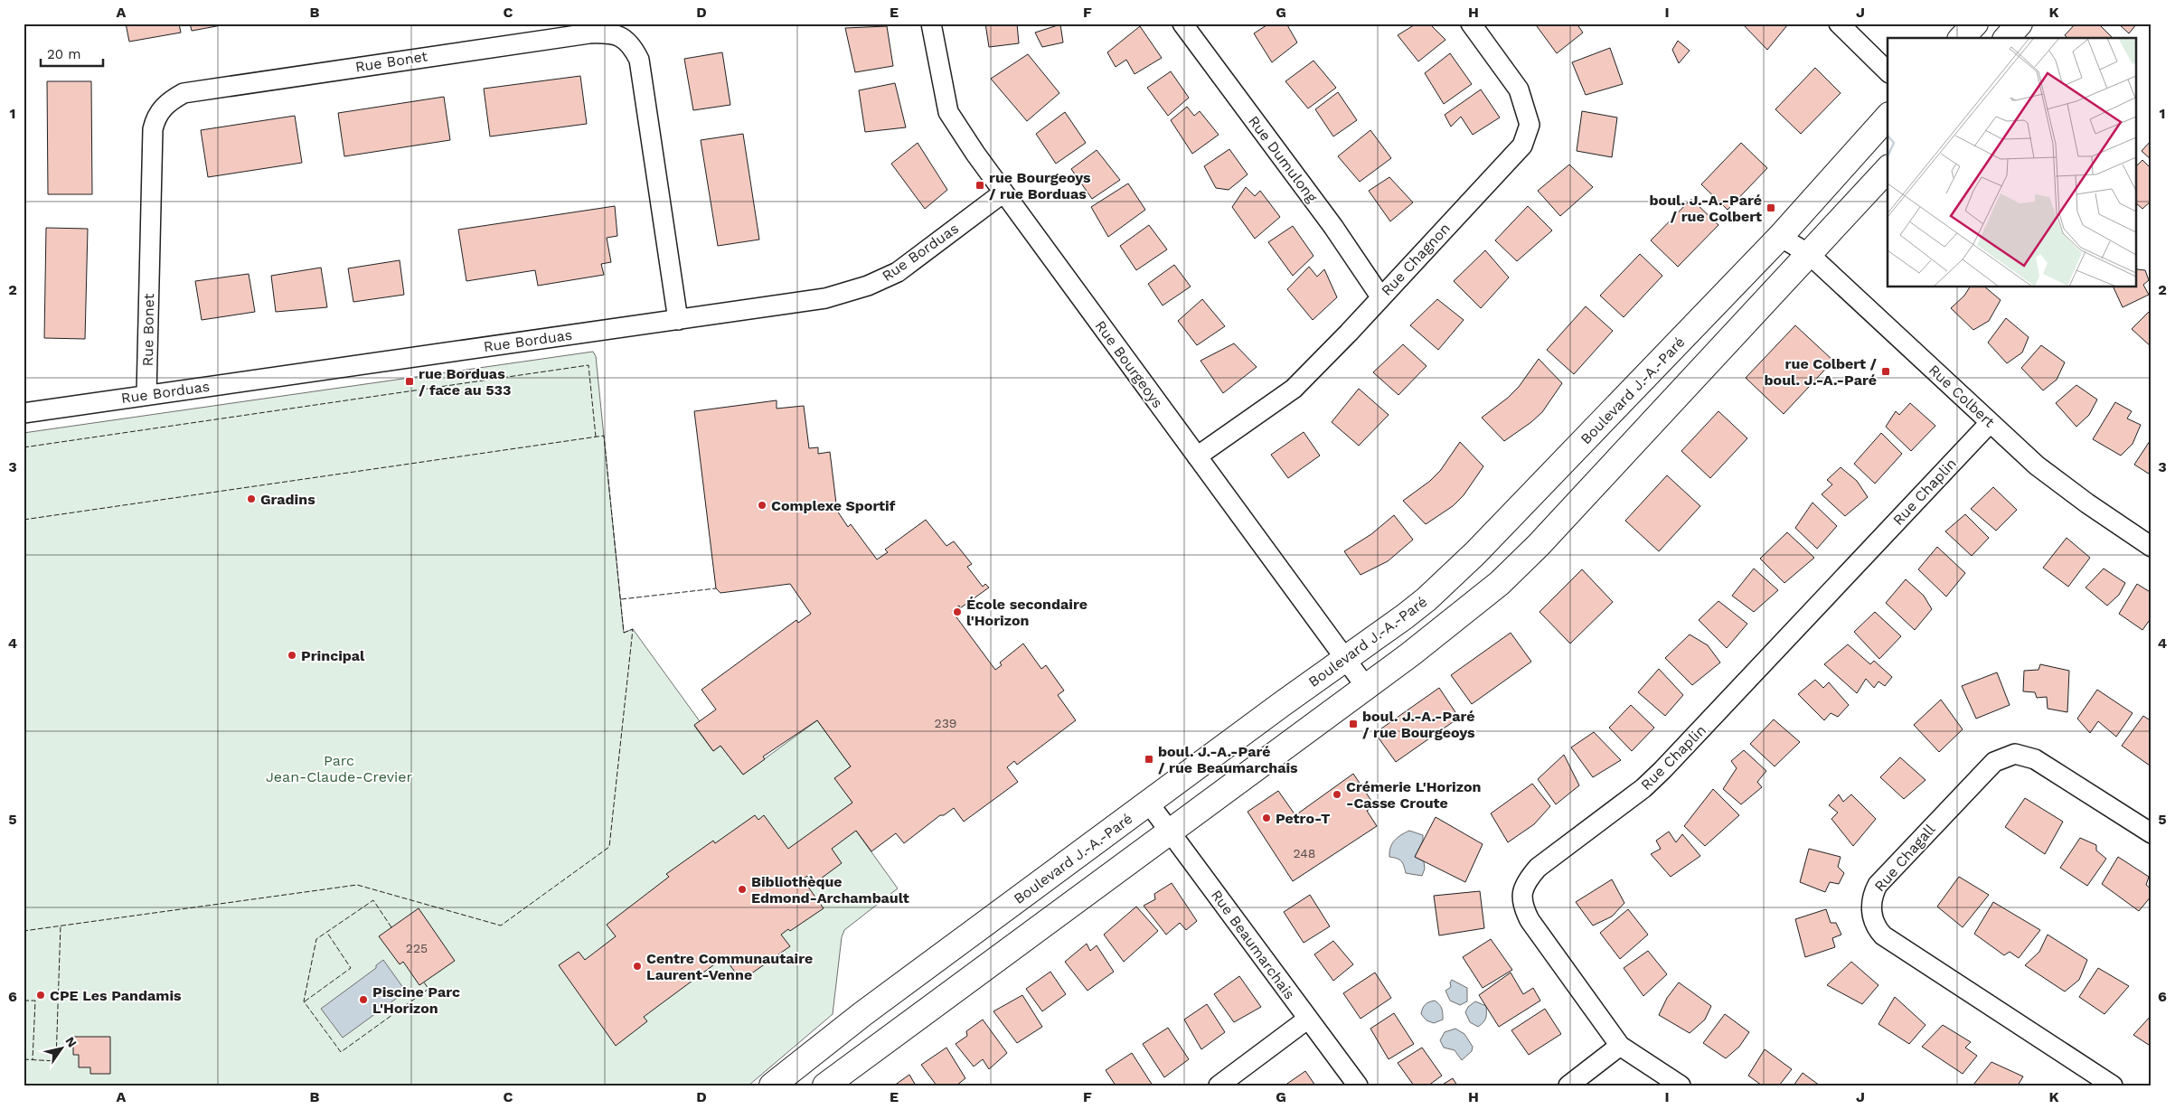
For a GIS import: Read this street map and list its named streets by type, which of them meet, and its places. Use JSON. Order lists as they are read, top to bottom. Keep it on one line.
{"streets":{"street":["Rue Bonet","Rue Dumulong","Rue Borduas","Rue Chagnon","Rue Bourgeoys","Boulevard J.-A.-Paré","Rue Colbert","Rue Chaplin","Rue Chagall","Rue Beaumarchais"]},"crossings":[["Rue Bonet","Rue Borduas"],["Rue Dumulong","Rue Chagnon"],["Rue Borduas","Rue Bourgeoys"],["Rue Chagnon","Rue Bourgeoys"],["Rue Bourgeoys","Boulevard J.-A.-Paré"],["Boulevard J.-A.-Paré","Rue Colbert"],["Boulevard J.-A.-Paré","Rue Beaumarchais"],["Rue Colbert","Rue Chaplin"]],"parks":["Parc Jean-Claude-Crevier"],"places":{"transit":["rue Bourgeoys / rue Borduas","boul. J.-A.-Paré / rue Colbert","rue Colbert / boul. J.-A.-Paré","rue Borduas / face au 533","boul. J.-A.-Paré / rue Bourgeoys","boul. J.-A.-Paré / rue Beaumarchais"],"other":["Gradins","Complexe Sportif","École secondaire l'Horizon","Principal","Crémerie L'Horizon -Casse Croute","Petro-T","Bibliothèque Edmond-Archambault","Centre Communautaire Laurent-Venne","CPE Les Pandamis","Piscine Parc L'Horizon"]},"house_numbers":["239","248","225"],"scale_bar":"20 m","north":"top right","grid":{"columns":["A","B","C","D","E","F","G","H","I","J","K"],"rows":["1","2","3","4","5","6"]}}
